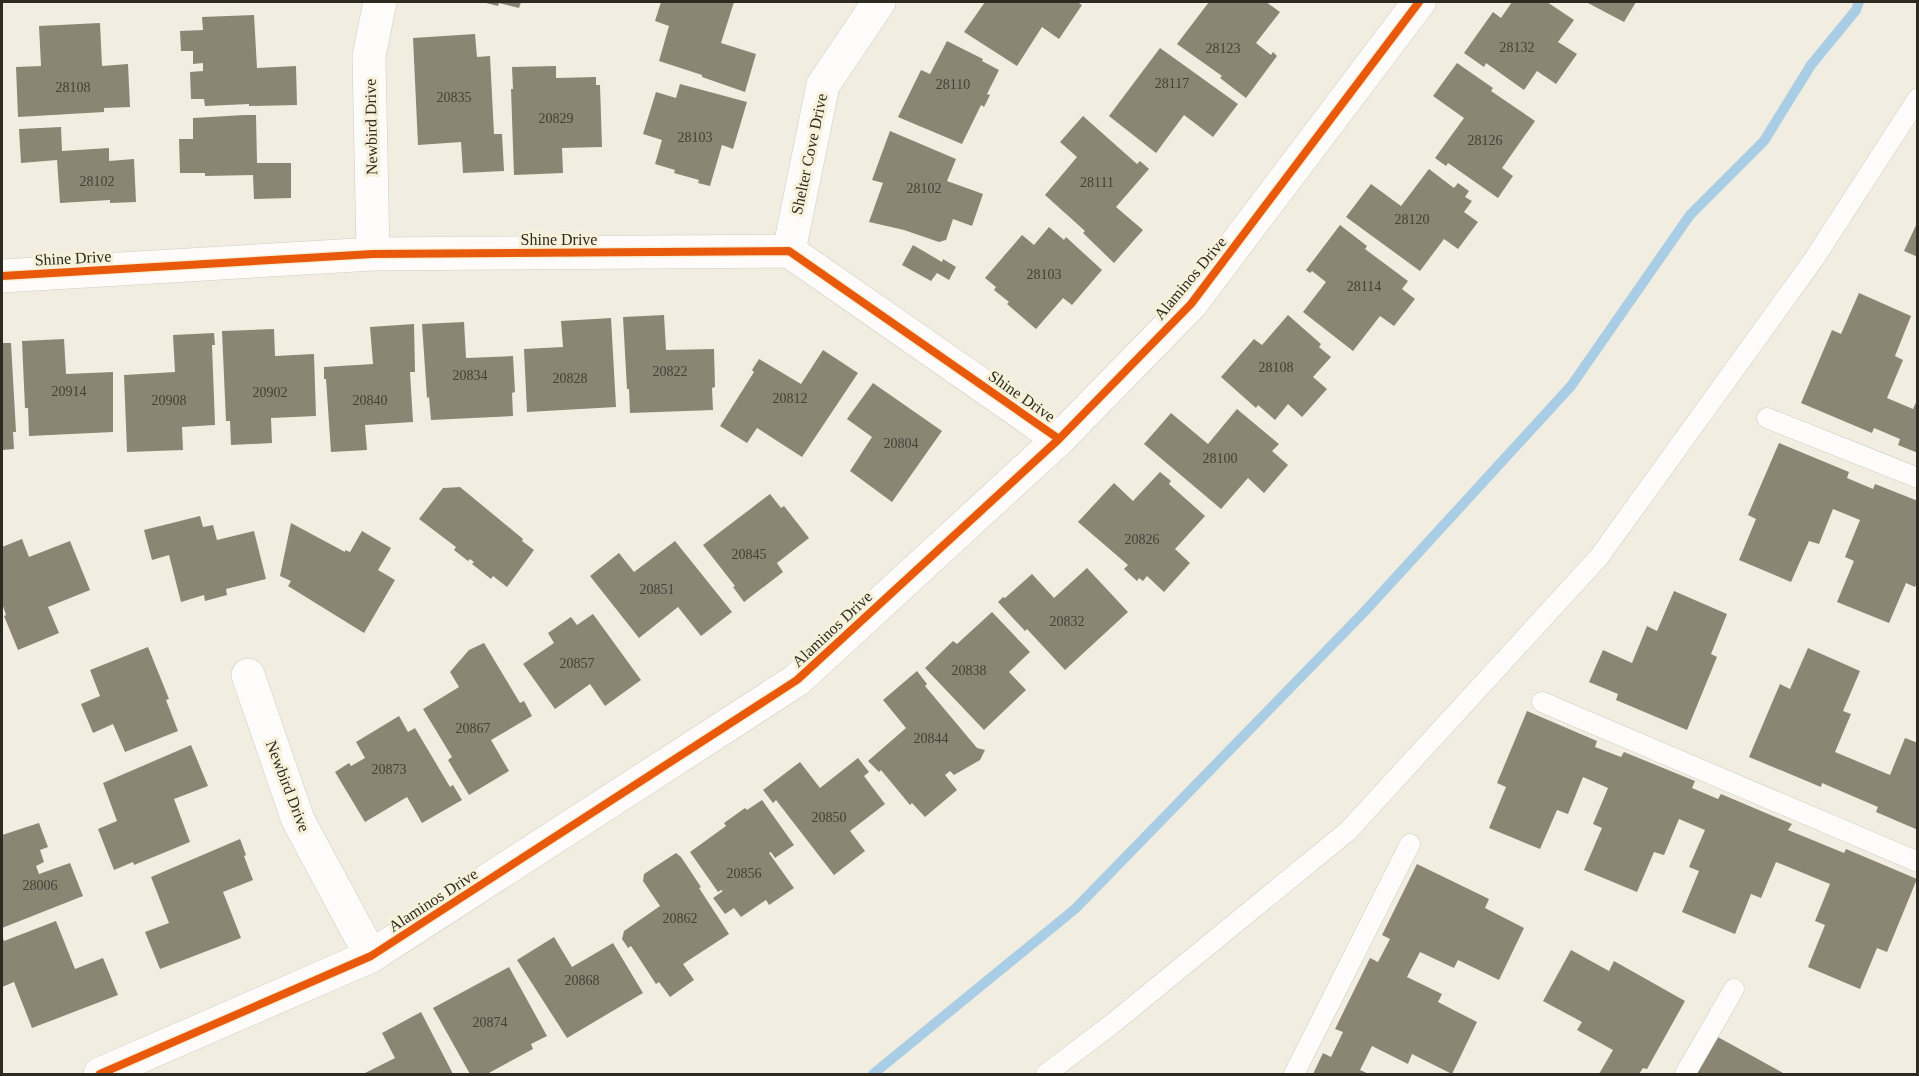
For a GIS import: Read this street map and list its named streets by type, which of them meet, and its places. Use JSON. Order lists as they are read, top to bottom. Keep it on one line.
{"streets":{"street":["Newbird Drive","Shelter Cove Drive","Shine Drive","Alaminos Drive"]},"crossings":[["Newbird Drive","Shine Drive"],["Newbird Drive","Alaminos Drive"],["Shelter Cove Drive","Shine Drive"],["Shine Drive","Alaminos Drive"]],"house_numbers":["28132","28123","28117","28110","28108","20835","20829","28103","28126","28102","28111","28102","28120","28103","28114","28108","20822","20834","20828","20914","20902","20812","20908","20840","20804","28100","20826","20845","20851","20832","20857","20838","20867","20844","20873","20850","20856","28006","20862","20868","20874"]}
